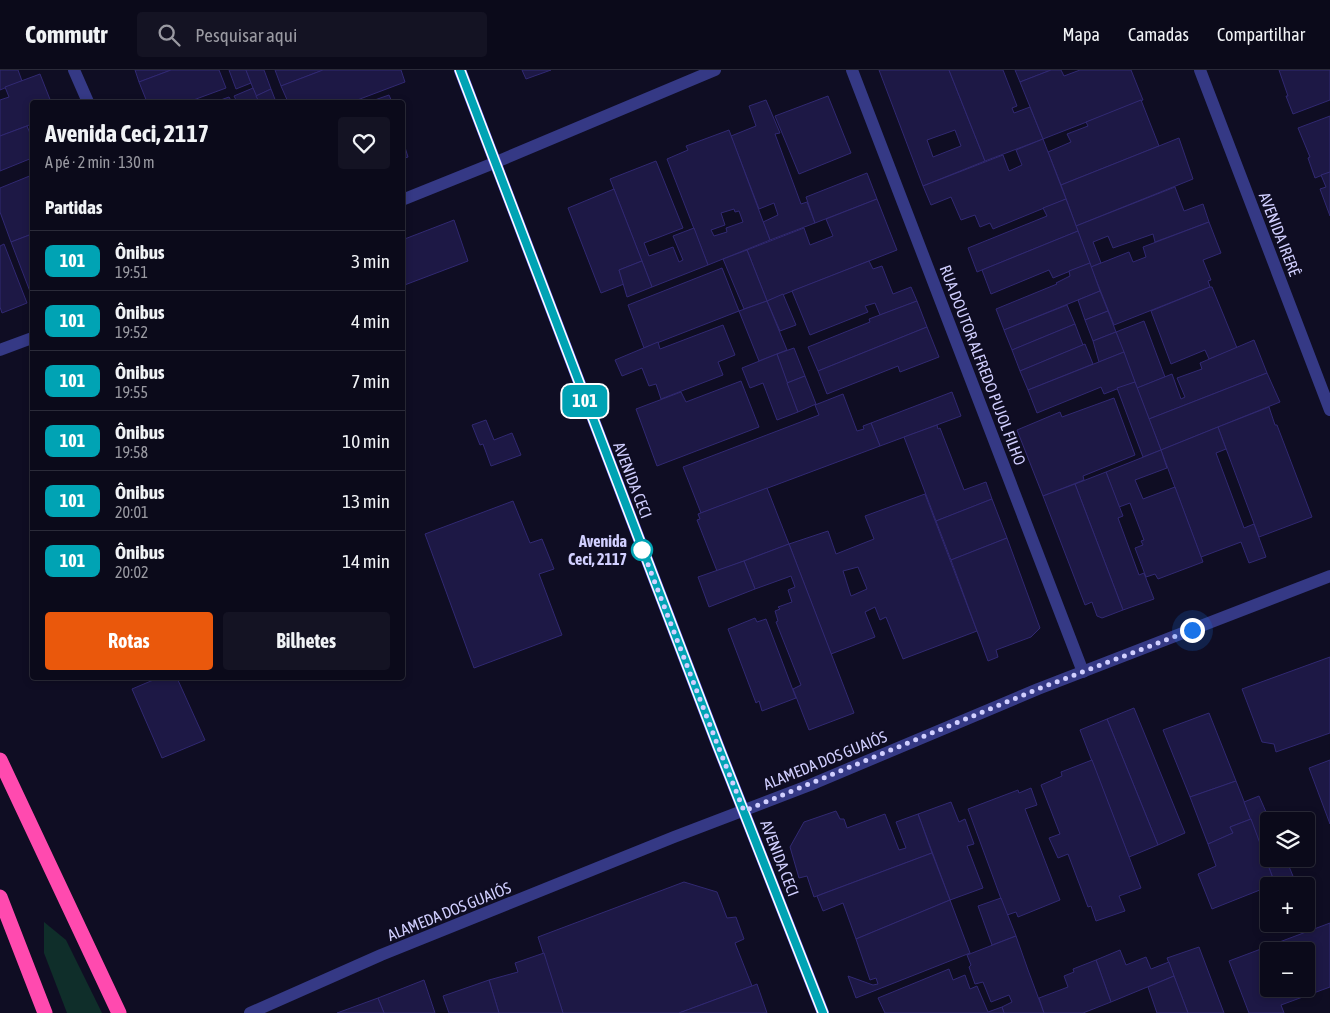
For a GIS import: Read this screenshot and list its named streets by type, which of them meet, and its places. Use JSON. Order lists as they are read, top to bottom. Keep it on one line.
{"streets":{"street":["AVENIDA IRERÊ","RUA DOUTOR ALFREDO PUJOL FILHO","AVENIDA CECI","ALAMEDA DOS GUAIÓS"]},"crossings":[["RUA DOUTOR ALFREDO PUJOL FILHO","ALAMEDA DOS GUAIÓS"],["AVENIDA CECI","ALAMEDA DOS GUAIÓS"]],"places":["Avenida Ceci, 2117"],"lines":["bus line 101"],"page":{"header":"Commutr","search":"Pesquisar aqui","nav":["Mapa","Camadas","Compartilhar"],"on_map":"101","heading":[["Avenida Ceci, 2117","A pé · 2 min · 130 m"],"Partidas"],"list":[{"mark":"101","name":"Ônibus","note":"19:51","value":"3 min"},{"mark":"101","name":"Ônibus","note":"19:52","value":"4 min"},{"mark":"101","name":"Ônibus","note":"19:55","value":"7 min"},{"mark":"101","name":"Ônibus","note":"19:58","value":"10 min"},{"mark":"101","name":"Ônibus","note":"20:01","value":"13 min"},{"mark":"101","name":"Ônibus","note":"20:02","value":"14 min"}],"buttons":["Rotas","Bilhetes"],"map_buttons":["+","−"]}}
